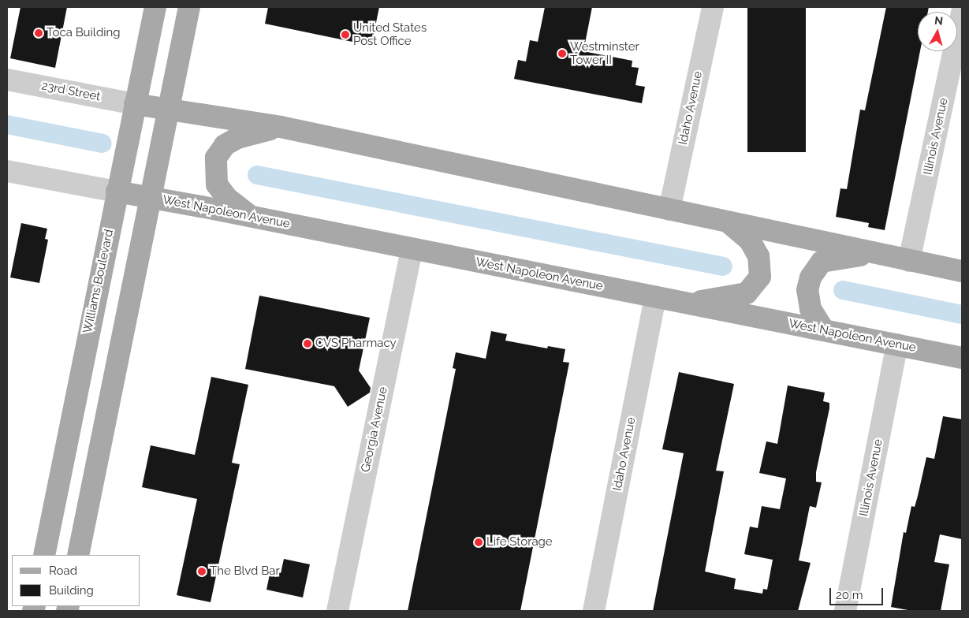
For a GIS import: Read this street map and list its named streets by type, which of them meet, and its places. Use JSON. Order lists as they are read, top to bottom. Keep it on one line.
{"streets":{"main road":["West Napoleon Avenue","Williams Boulevard"],"street":["23rd Street","Idaho Avenue","Illinois Avenue","Georgia Avenue"]},"crossings":[["23rd Street","Williams Boulevard"],["Idaho Avenue","West Napoleon Avenue"],["Illinois Avenue","West Napoleon Avenue"],["West Napoleon Avenue","Williams Boulevard"],["West Napoleon Avenue","Georgia Avenue"]],"places":["Toca Building","United States Post Office","Westminster Tower II","CVS Pharmacy","Life Storage","The Blvd Bar"],"legend":["Road","Building"],"scale_bar":"20 m","north":"top"}
